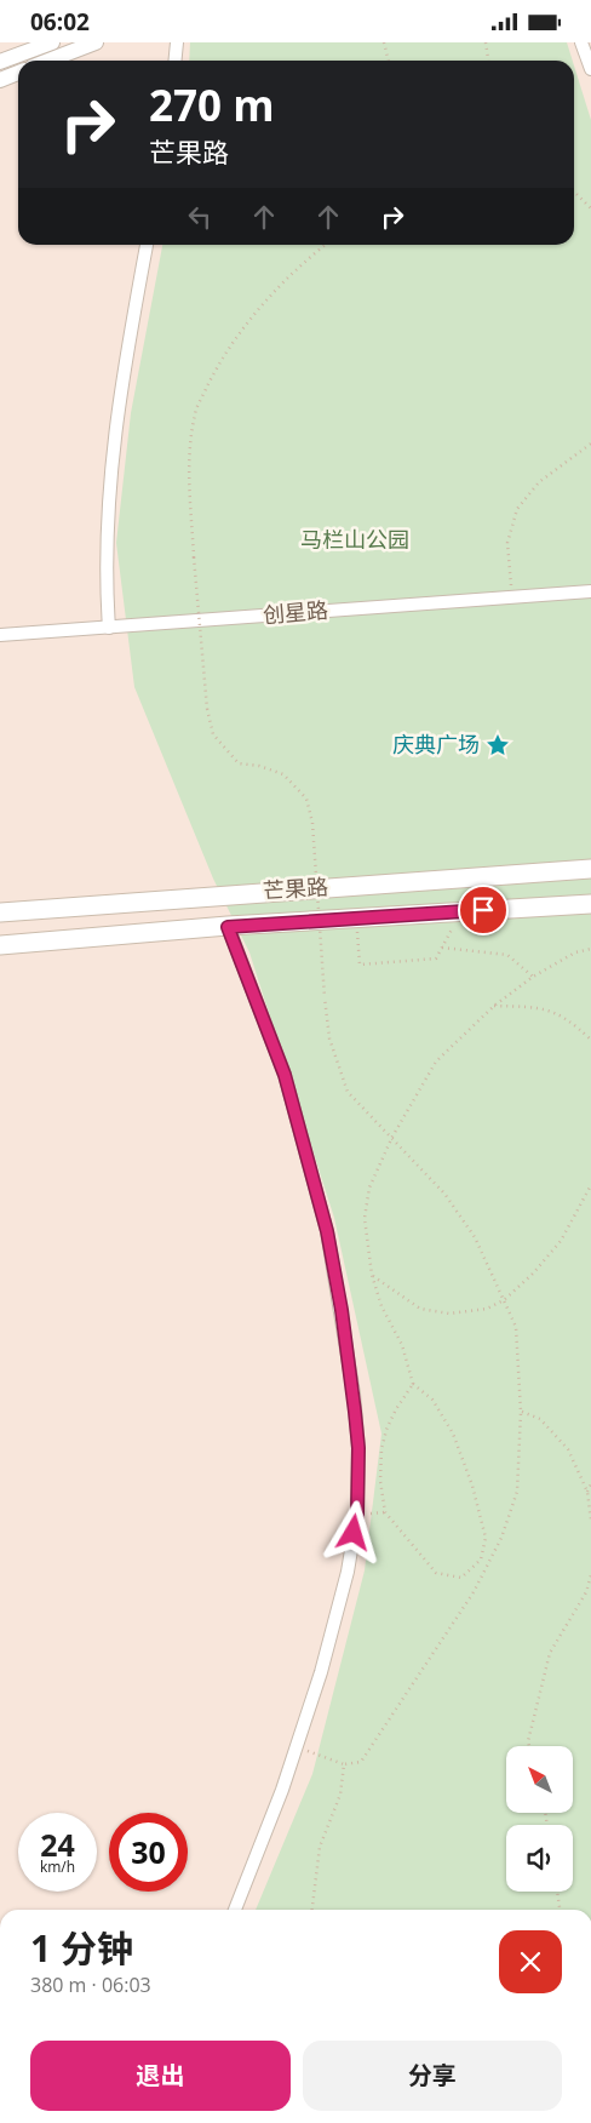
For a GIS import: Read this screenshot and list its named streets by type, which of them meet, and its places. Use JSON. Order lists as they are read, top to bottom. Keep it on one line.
{"streets":{"main road":["芒果路"],"street":["创星路"]},"parks":["马栏山公园"],"places":{"place":["庆典广场"]},"north":"top left","page":{"status":"06:02","turn":["270 m","芒果路"],"speed":"24 km/h","limit":"30","heading":["1 分钟","380 m · 06:03"],"buttons":["退出","分享"]}}
